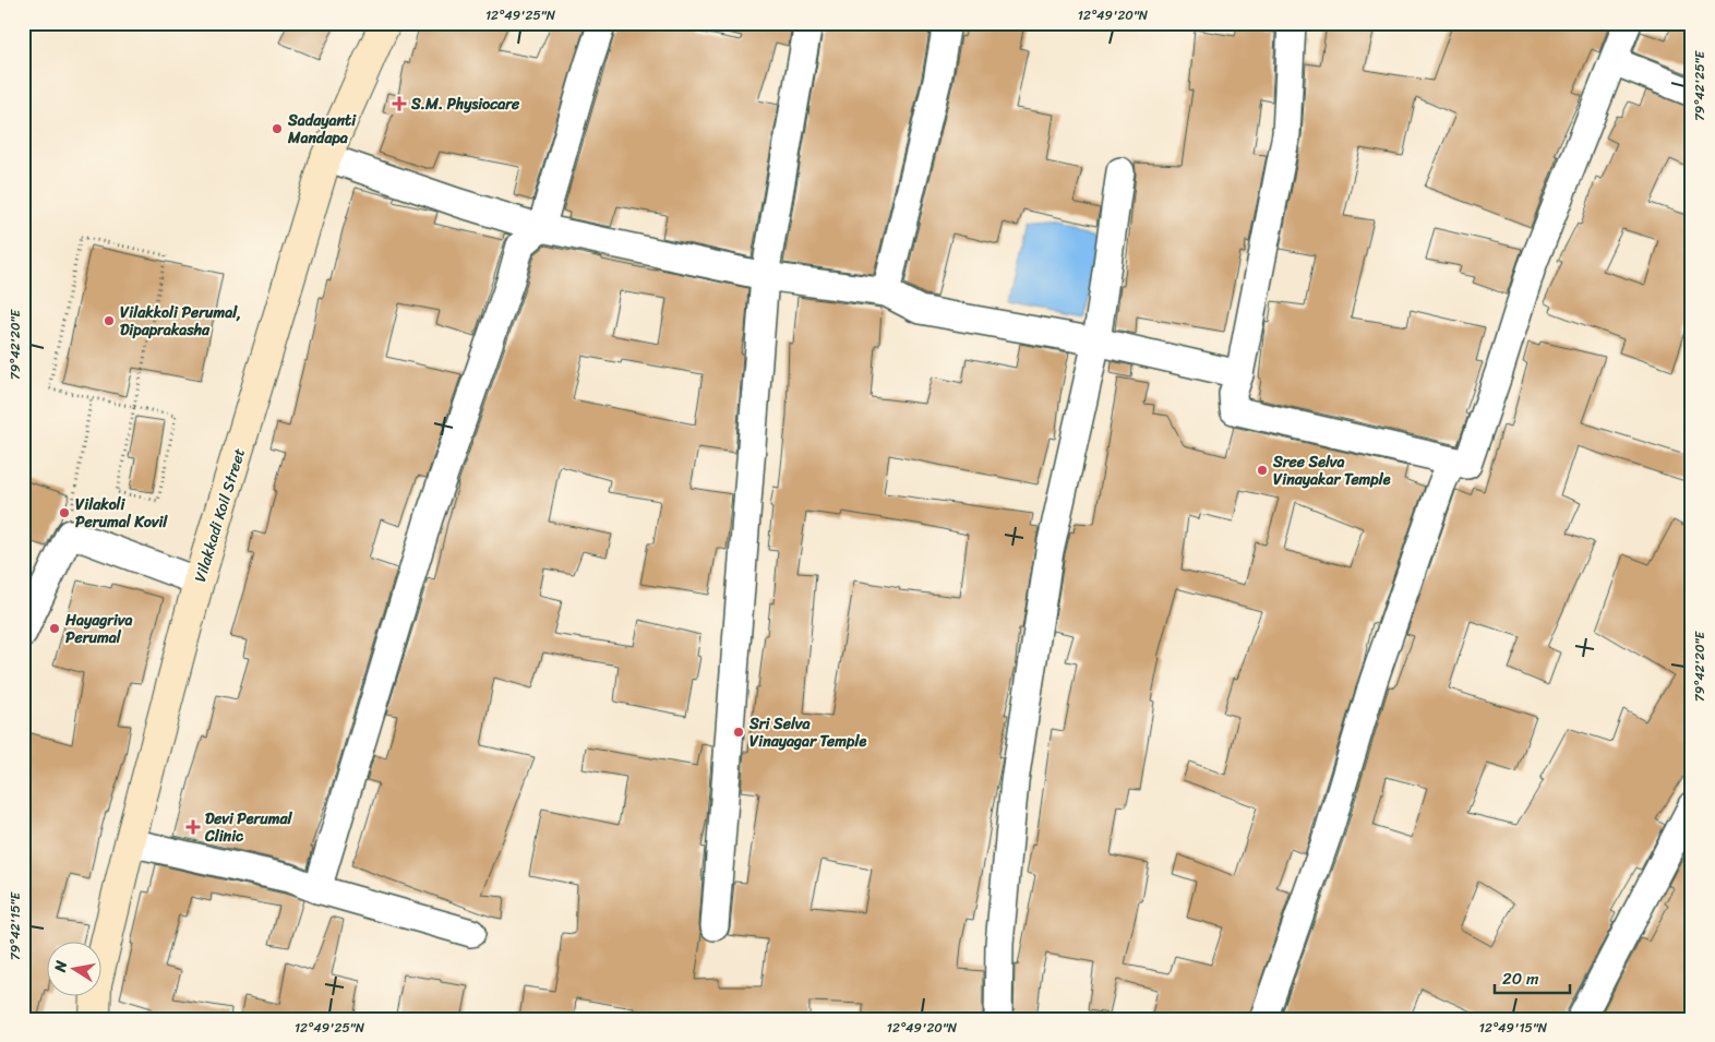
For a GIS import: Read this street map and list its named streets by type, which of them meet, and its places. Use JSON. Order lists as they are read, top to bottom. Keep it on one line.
{"streets":{"street":["Vilakkadi Koil Street"]},"places":{"health":["S.M. Physiocare","Devi Perumal Clinic"],"other":["Sadayanti Mandapa","Vilakkoli Perumal, Dipaprakasha","Sree Selva Vinayakar Temple","Vilakoli Perumal Kovil","Hayagriva Perumal","Sri Selva Vinayagar Temple"]},"scale_bar":"20 m","north":"left","coordinates":["12°49'25\"N","12°49'20\"N","79°42'25\"E","79°42'20\"E","79°42'15\"E","12°49'15\"N"]}
